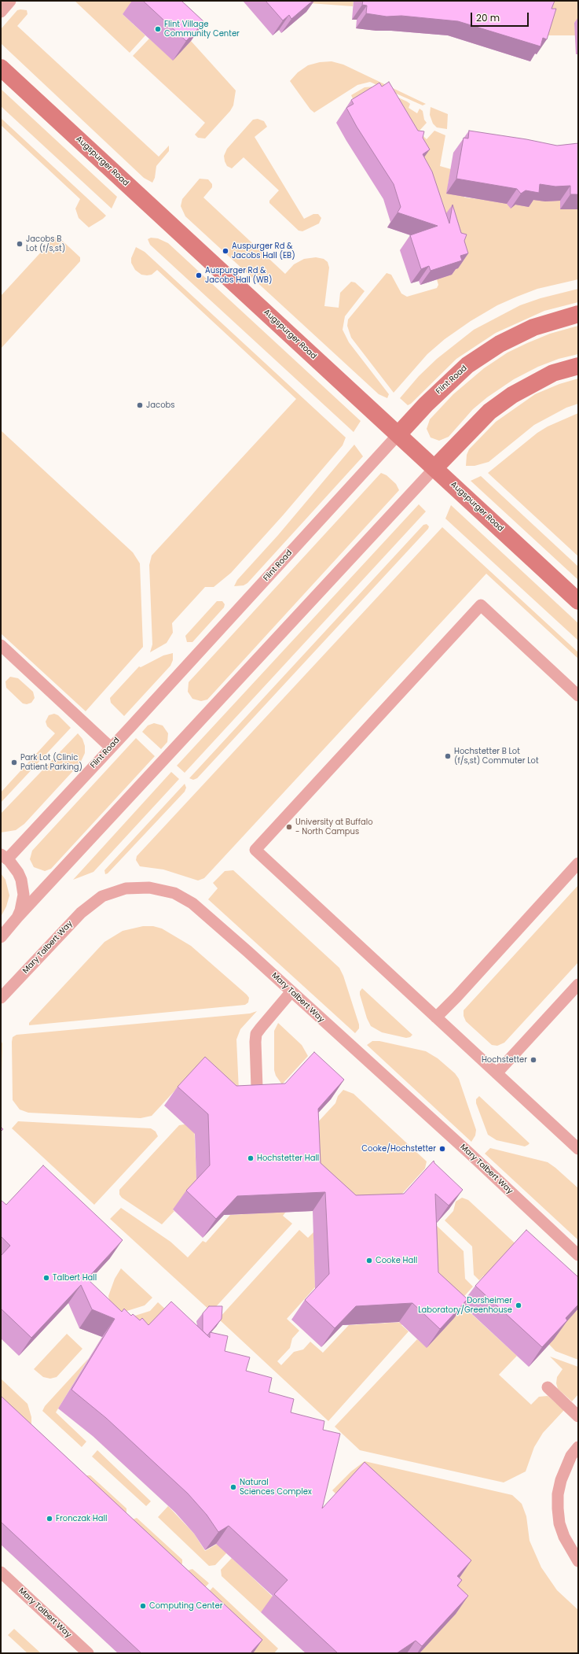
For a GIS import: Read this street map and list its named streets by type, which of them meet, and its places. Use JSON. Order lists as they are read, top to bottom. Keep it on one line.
{"streets":{"street":["Augspurger Road","Flint Road"],"lane":["Mary Talbert Way"]},"crossings":[["Augspurger Road","Flint Road"]],"places":["Flint Village Community Center","Jacobs B Lot (f/s,st)","Auspurger Rd & Jacobs Hall (EB)","Auspurger Rd & Jacobs Hall (WB)","Jacobs","Hochstetter B Lot (f/s,st) Commuter Lot","Park Lot (Clinic Patient Parking)","University at Buffalo - North Campus","Hochstetter","Cooke/Hochstetter","Hochstetter Hall","Cooke Hall","Talbert Hall","Dorsheimer Laboratory/Greenhouse","Natural Sciences Complex","Fronczak Hall","Computing Center"],"scale_bar":"20 m"}
